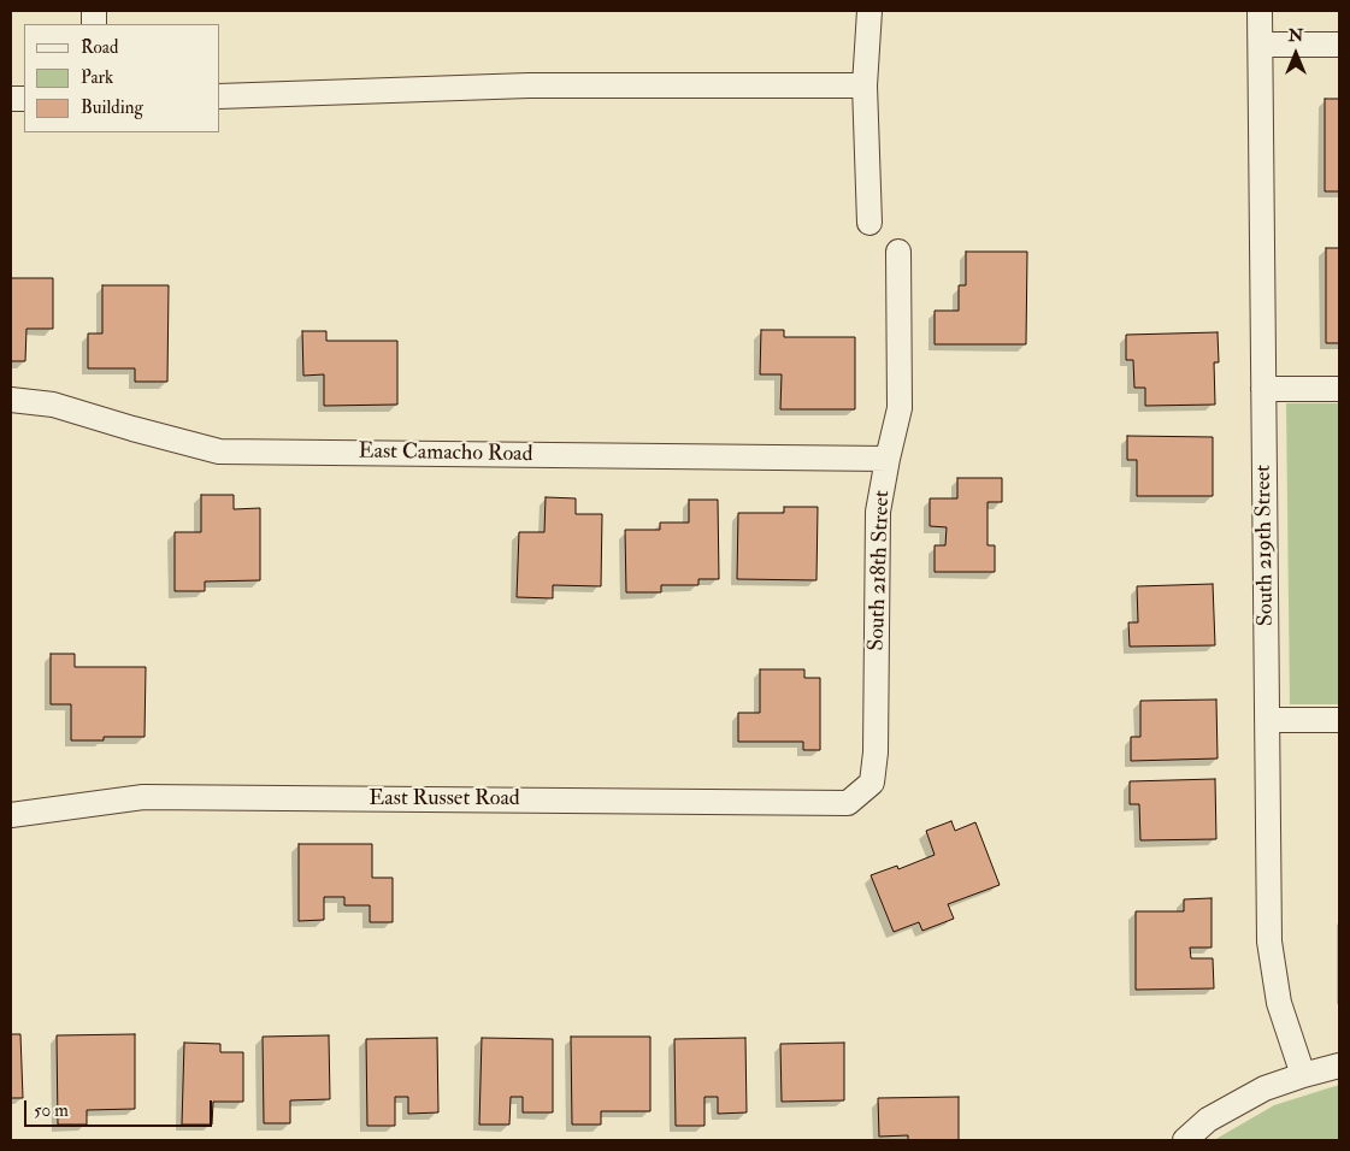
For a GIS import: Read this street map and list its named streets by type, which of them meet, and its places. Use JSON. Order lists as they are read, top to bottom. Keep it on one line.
{"streets":{"street":["East Camacho Road","South 219th Street","South 218th Street","East Russet Road"]},"crossings":[["East Camacho Road","South 218th Street"],["South 218th Street","East Russet Road"]],"legend":["Road","Park","Building"],"scale_bar":"50 m","north":"top"}
